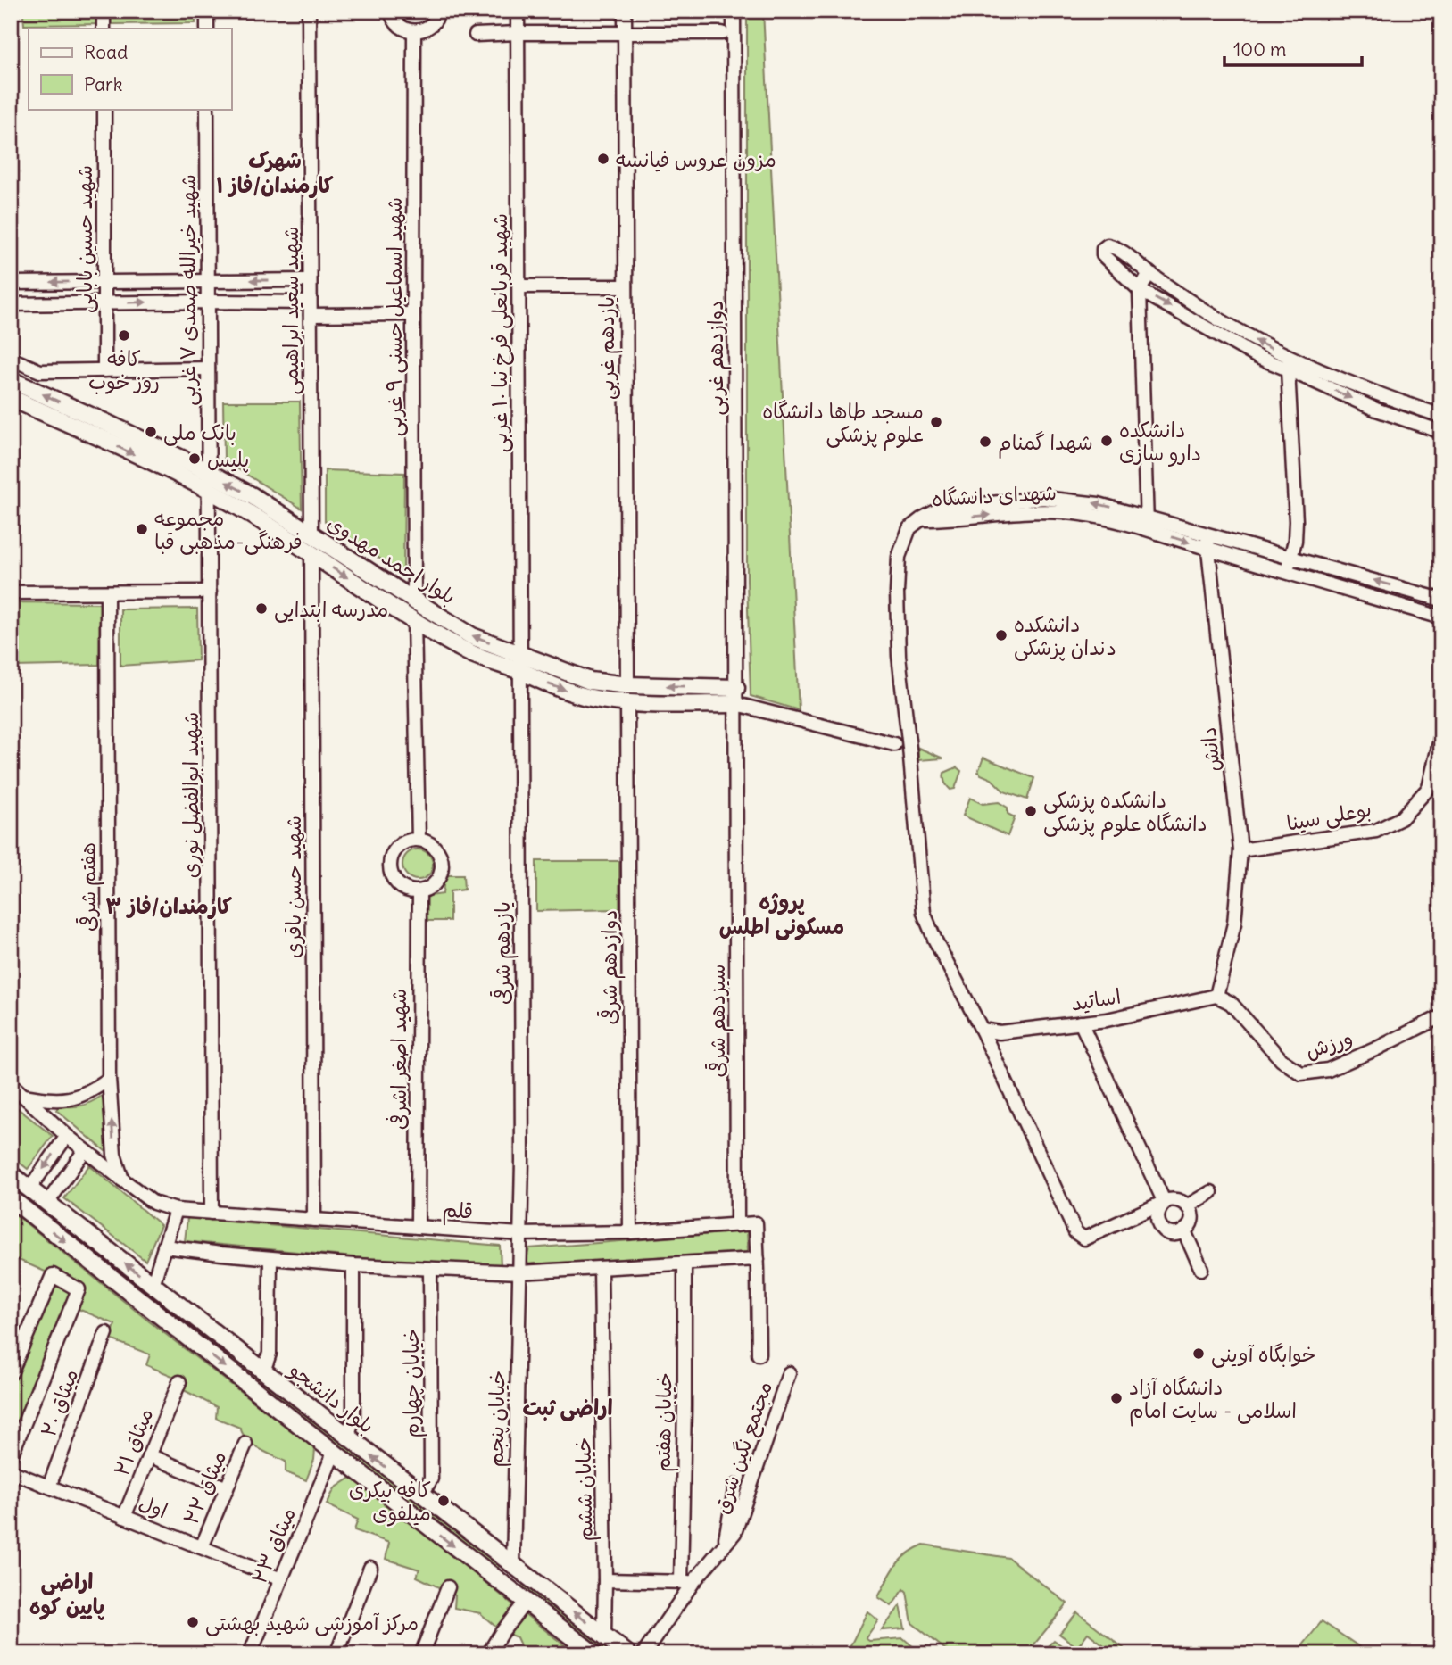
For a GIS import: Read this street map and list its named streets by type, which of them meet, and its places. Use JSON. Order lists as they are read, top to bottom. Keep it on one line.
{"streets":{"main road":["بلوار احمد مهدوی","بلوار دانشجو"],"street":["شهید حسین بابایی","شهید خیرالله صمدی ۷ غربی","شهید سعید ابراهیمی","شهید اسماعیل حسنی ۹ غربی","شهید قربانعلی فرخ نیا ۱۰ غربی","یازدهم غربی","دوازدهم غربی","شهدای دانشگاه","دانش","شهید ابوالفضل نوری","بوعلی سینا","هفتم شرقی","شهید حسن باقری","یازدهم شرقی","دوازدهم شرقی","اساتید","سیزدهم شرقی","ورزش","شهید اصغر اشرفی","قلم","خیابان چهارم","میثاق ۲۰","خیابان پنجم","خیابان هفتم","میثاق ۲۱","مجتمع نگین شرق","میثاق ۲۲","خیابان ششم","اول","میثاق ۲۳"]},"crossings":[["شهید خیرالله صمدی ۷ غربی","بلوار احمد مهدوی"],["شهید خیرالله صمدی ۷ غربی","شهید ابوالفضل نوری"],["شهید سعید ابراهیمی","بلوار احمد مهدوی"],["شهید اسماعیل حسنی ۹ غربی","بلوار احمد مهدوی"],["شهید قربانعلی فرخ نیا ۱۰ غربی","بلوار احمد مهدوی"],["شهید قربانعلی فرخ نیا ۱۰ غربی","یازدهم شرقی"],["یازدهم غربی","بلوار احمد مهدوی"],["دوازدهم غربی","بلوار احمد مهدوی"],["دوازدهم غربی","سیزدهم شرقی"],["شهدای دانشگاه","دانش"],["شهدای دانشگاه","اساتید"],["بلوار احمد مهدوی","شهید ابوالفضل نوری"],["بلوار احمد مهدوی","شهید حسن باقری"],["بلوار احمد مهدوی","یازدهم شرقی"],["بلوار احمد مهدوی","دوازدهم شرقی"],["بلوار احمد مهدوی","سیزدهم شرقی"],["دانش","بوعلی سینا"],["دانش","اساتید"],["دانش","ورزش"],["شهید ابوالفضل نوری","قلم"],["هفتم شرقی","قلم"],["شهید حسن باقری","قلم"],["یازدهم شرقی","قلم"],["یازدهم شرقی","خیابان پنجم"],["دوازدهم شرقی","قلم"],["اساتید","ورزش"],["سیزدهم شرقی","قلم"],["شهید اصغر اشرفی","قلم"],["خیابان چهارم","بلوار دانشجو"],["بلوار دانشجو","خیابان پنجم"],["بلوار دانشجو","خیابان ششم"],["بلوار دانشجو","میثاق ۲۳"],["میثاق ۲۰","اول"],["خیابان هفتم","مجتمع نگین شرق"],["میثاق ۲۱","اول"],["میثاق ۲۲","اول"],["اول","میثاق ۲۳"]],"districts":["شهرک کارمندان/فاز ۱","پروژه مسکونی اطلس","کارمندان/فاز ۳","اراضی ثبت","اراضی پایین کوه"],"places":["مزون عروس فیانسه","کافه روز خوب","مسجد طاها دانشگاه علوم پزشکی","بانک ملی","دانشکده دارو سازی","شهدا گمنام","پلیس","مجموعه فرهنگی-مذهبی قبا","مدرسه ابتدایی","دانشکده دندان پزشکی","دانشکده پزشکی دانشگاه علوم پزشکی","خوابگاه آوینی","دانشگاه آزاد اسلامی - سایت امام","کافه بیکری میلفوی","مرکز آموزشی شهید بهشتی"],"legend":["Road","Park"],"scale_bar":"100 m"}
